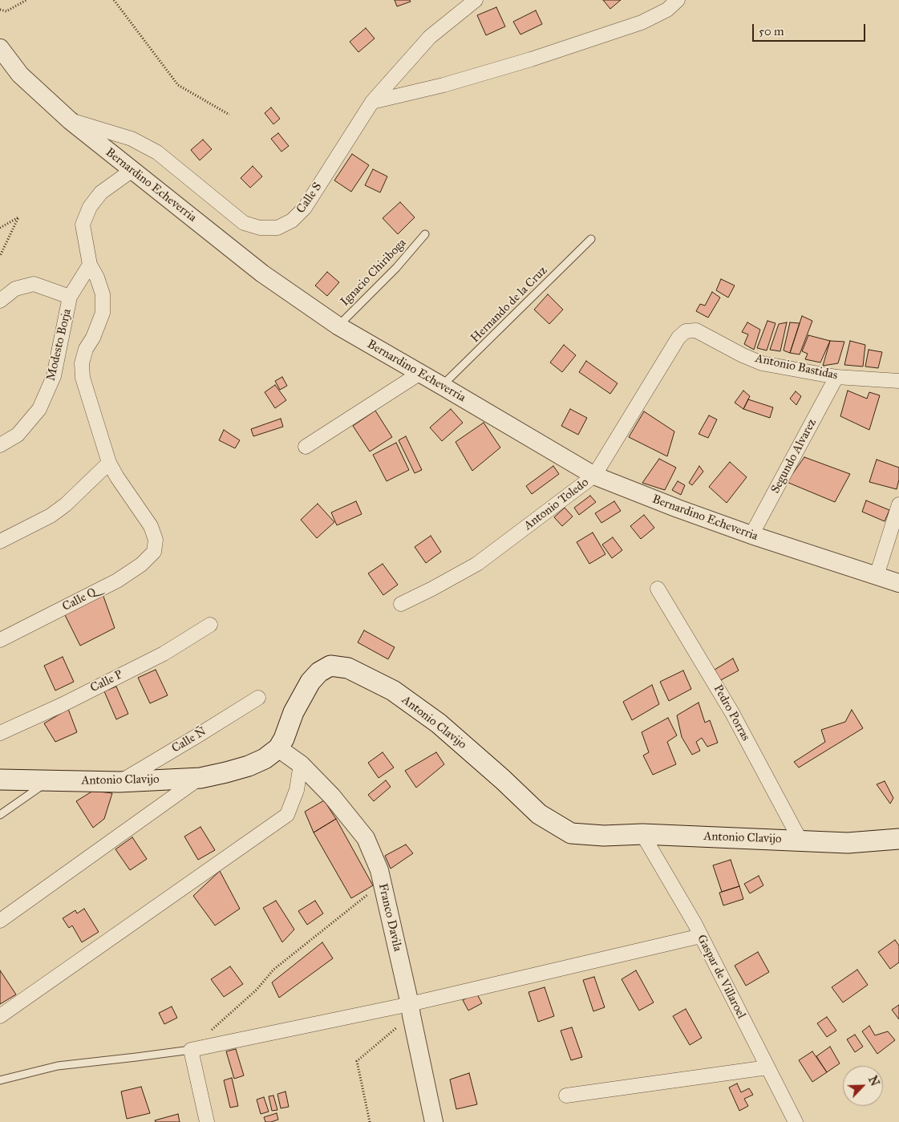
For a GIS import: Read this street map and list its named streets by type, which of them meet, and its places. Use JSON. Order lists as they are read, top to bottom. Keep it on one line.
{"streets":{"main road":["Antonio Clavijo"],"street":["Bernardino Echeverria","Calle S","Modesto Borja","Antonio Bastidas","Segundo Alvarez","Antonio Toledo","Calle Q","Calle P","Pedro Porras","Calle Ñ","Franco Davila","Gaspar de Villaroel"],"lane":["Ignacio Chiriboga","Hernando de la Cruz"]},"crossings":[["Bernardino Echeverria","Calle S"],["Bernardino Echeverria","Ignacio Chiriboga"],["Bernardino Echeverria","Hernando de la Cruz"],["Bernardino Echeverria","Segundo Alvarez"],["Bernardino Echeverria","Antonio Toledo"],["Antonio Bastidas","Segundo Alvarez"],["Antonio Bastidas","Antonio Toledo"],["Pedro Porras","Antonio Clavijo"],["Antonio Clavijo","Calle Ñ"],["Antonio Clavijo","Franco Davila"],["Antonio Clavijo","Gaspar de Villaroel"]],"scale_bar":"50 m","north":"top right"}
